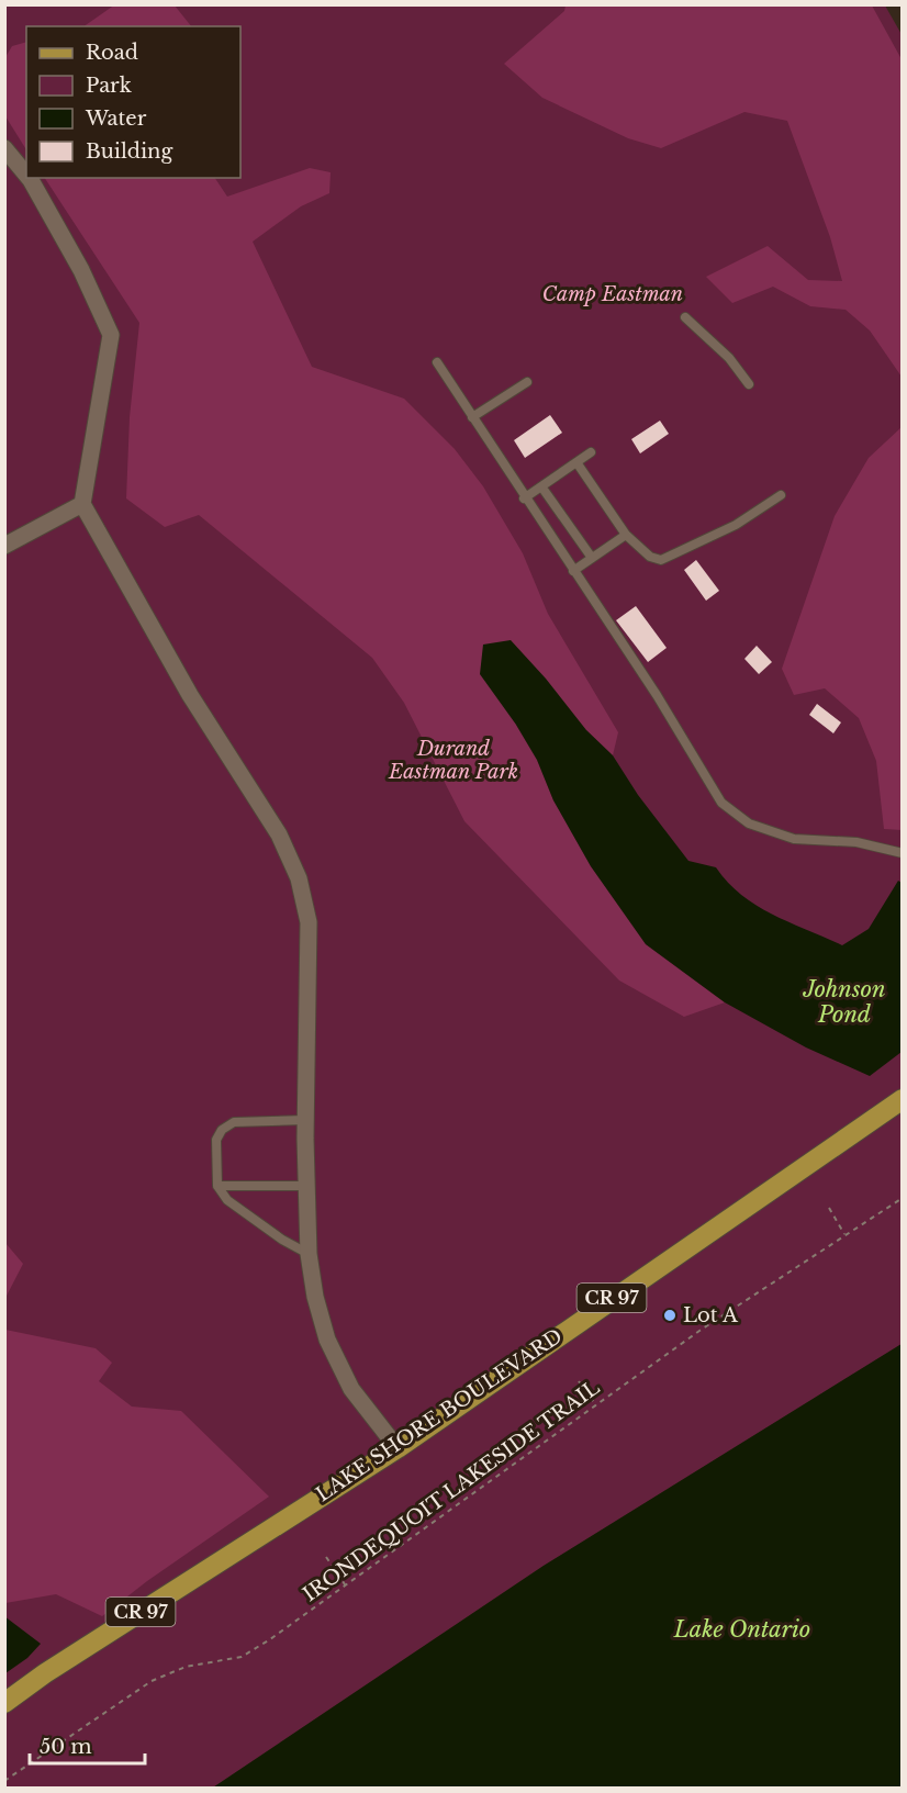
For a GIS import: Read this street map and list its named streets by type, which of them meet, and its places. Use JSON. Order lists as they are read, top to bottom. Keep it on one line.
{"streets":{"main road":["CR 97","LAKE SHORE BOULEVARD"],"path":["IRONDEQUOIT LAKESIDE TRAIL"]},"water":["Johnson Pond","Lake Ontario"],"parks":["Camp Eastman","Durand Eastman Park"],"places":["Lot A"],"legend":["Road","Park","Water","Building"],"scale_bar":"50 m"}
